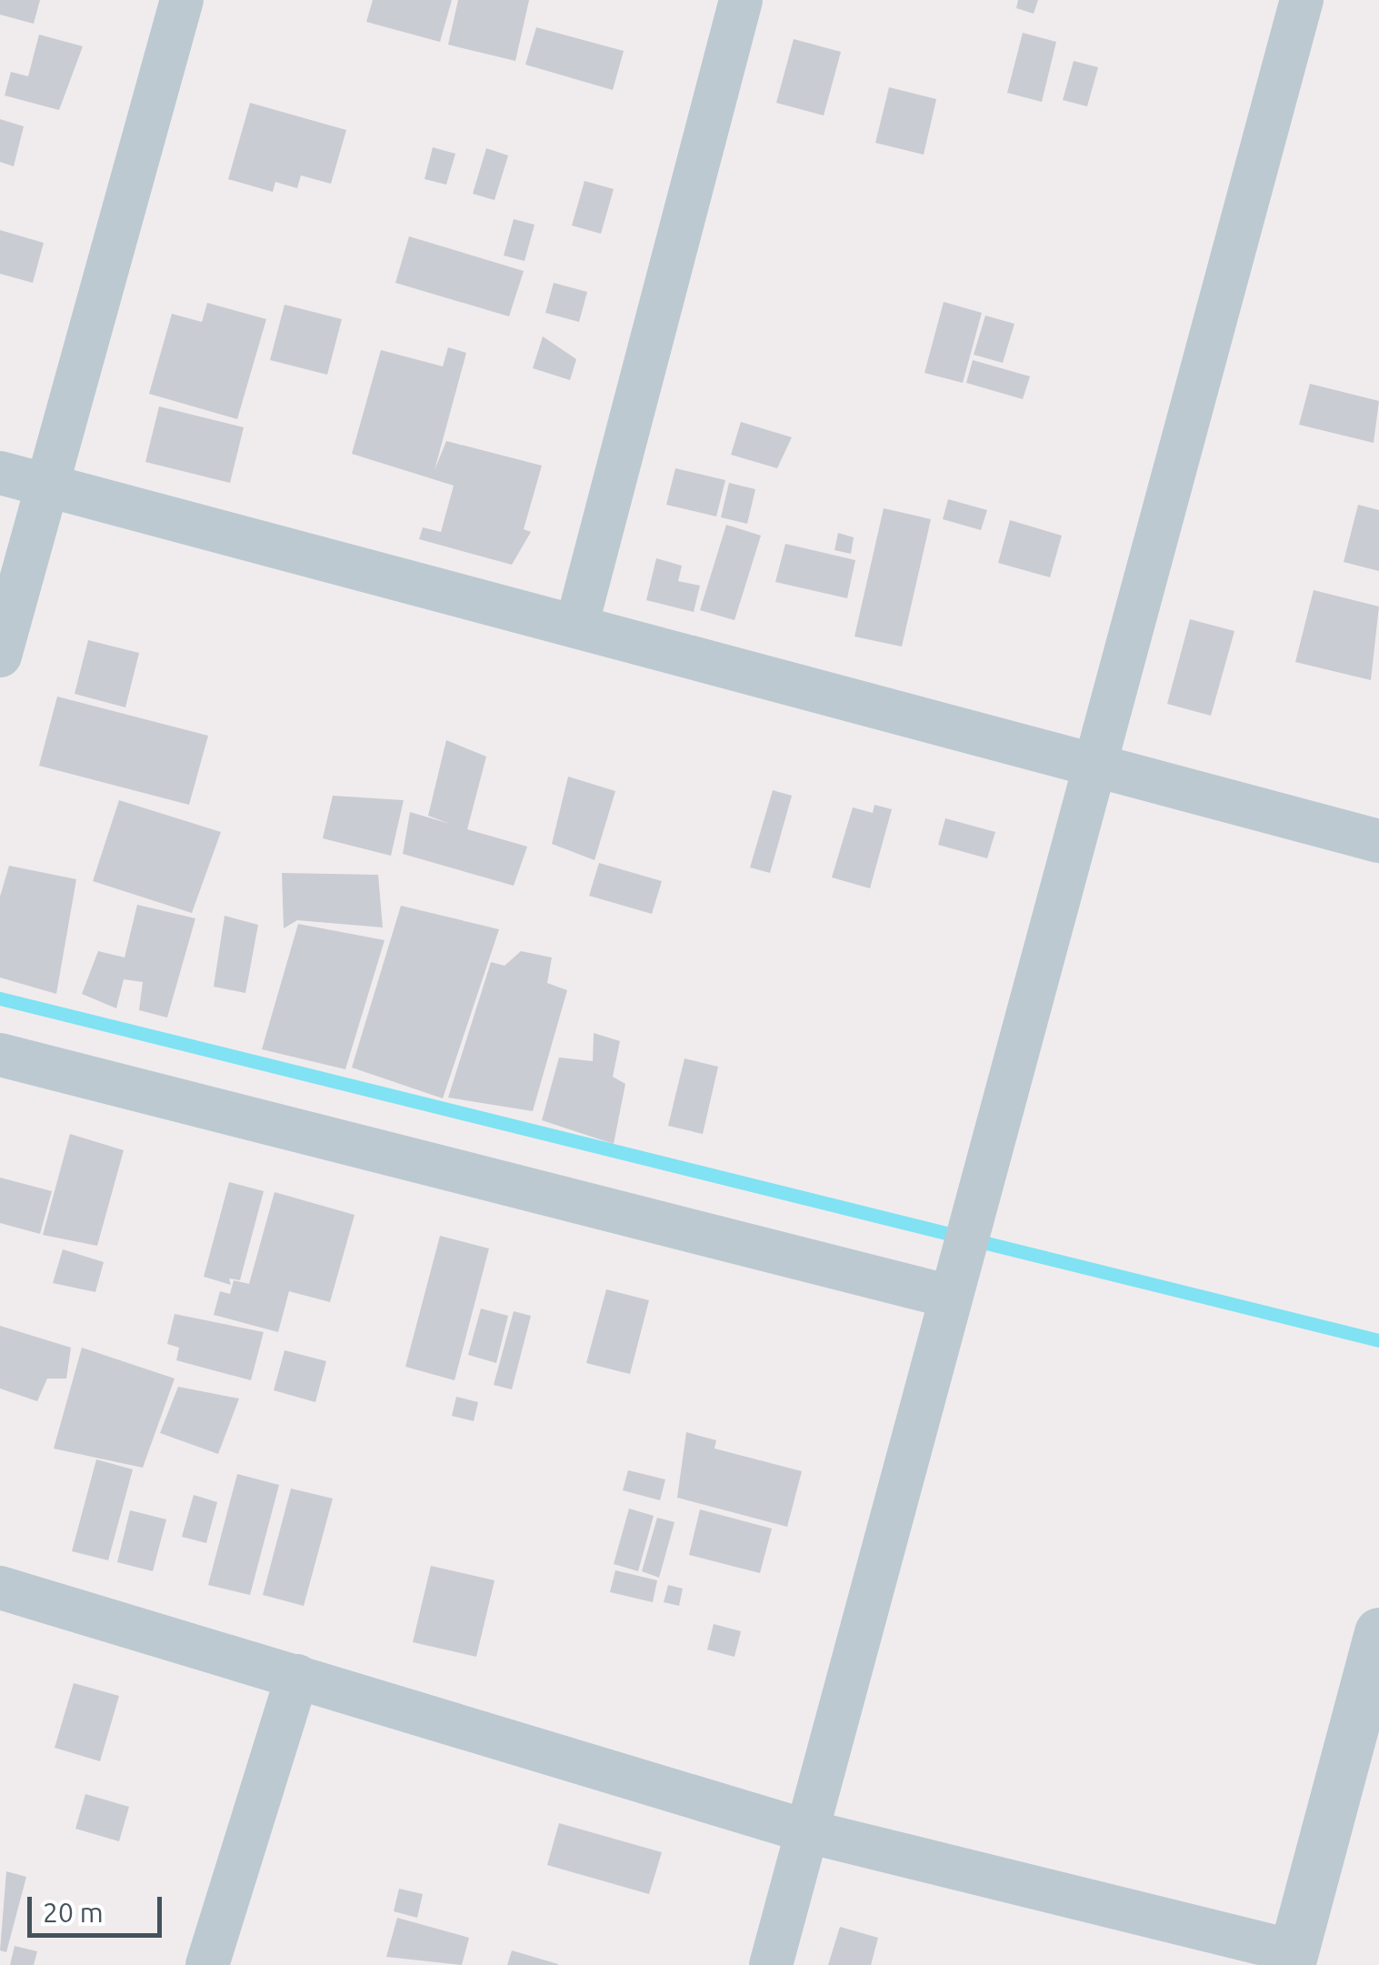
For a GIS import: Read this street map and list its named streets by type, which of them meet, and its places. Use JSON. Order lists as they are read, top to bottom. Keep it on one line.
{"scale_bar":"20 m"}
